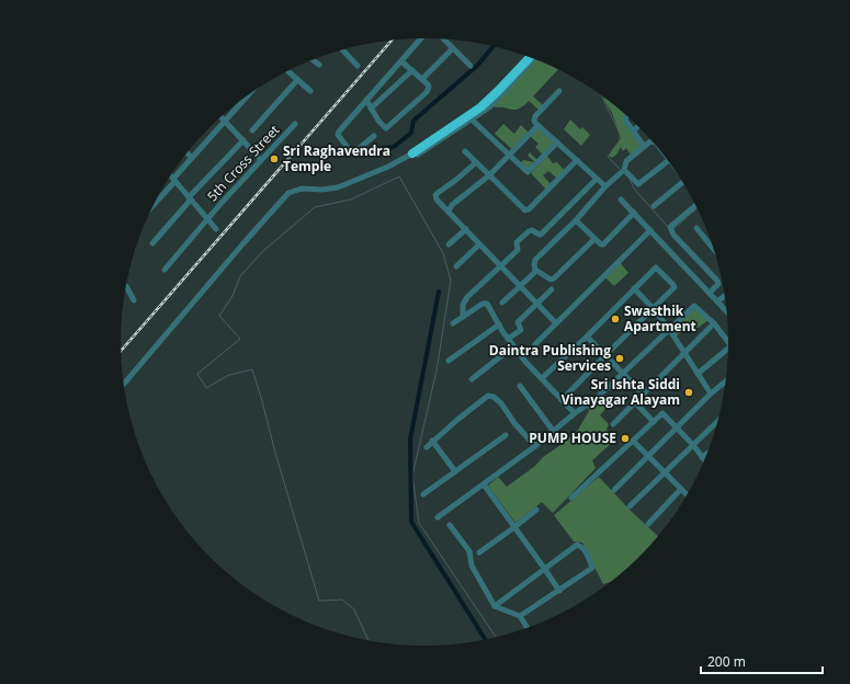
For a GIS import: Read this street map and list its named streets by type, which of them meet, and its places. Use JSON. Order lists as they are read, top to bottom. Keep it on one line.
{"streets":{"street":["5th Cross Street"]},"places":["Sri Raghavendra Temple","Swasthik Apartment","Daintra Publishing Services","Sri Ishta Siddi Vinayagar Alayam","PUMP HOUSE"],"scale_bar":"200 m"}
